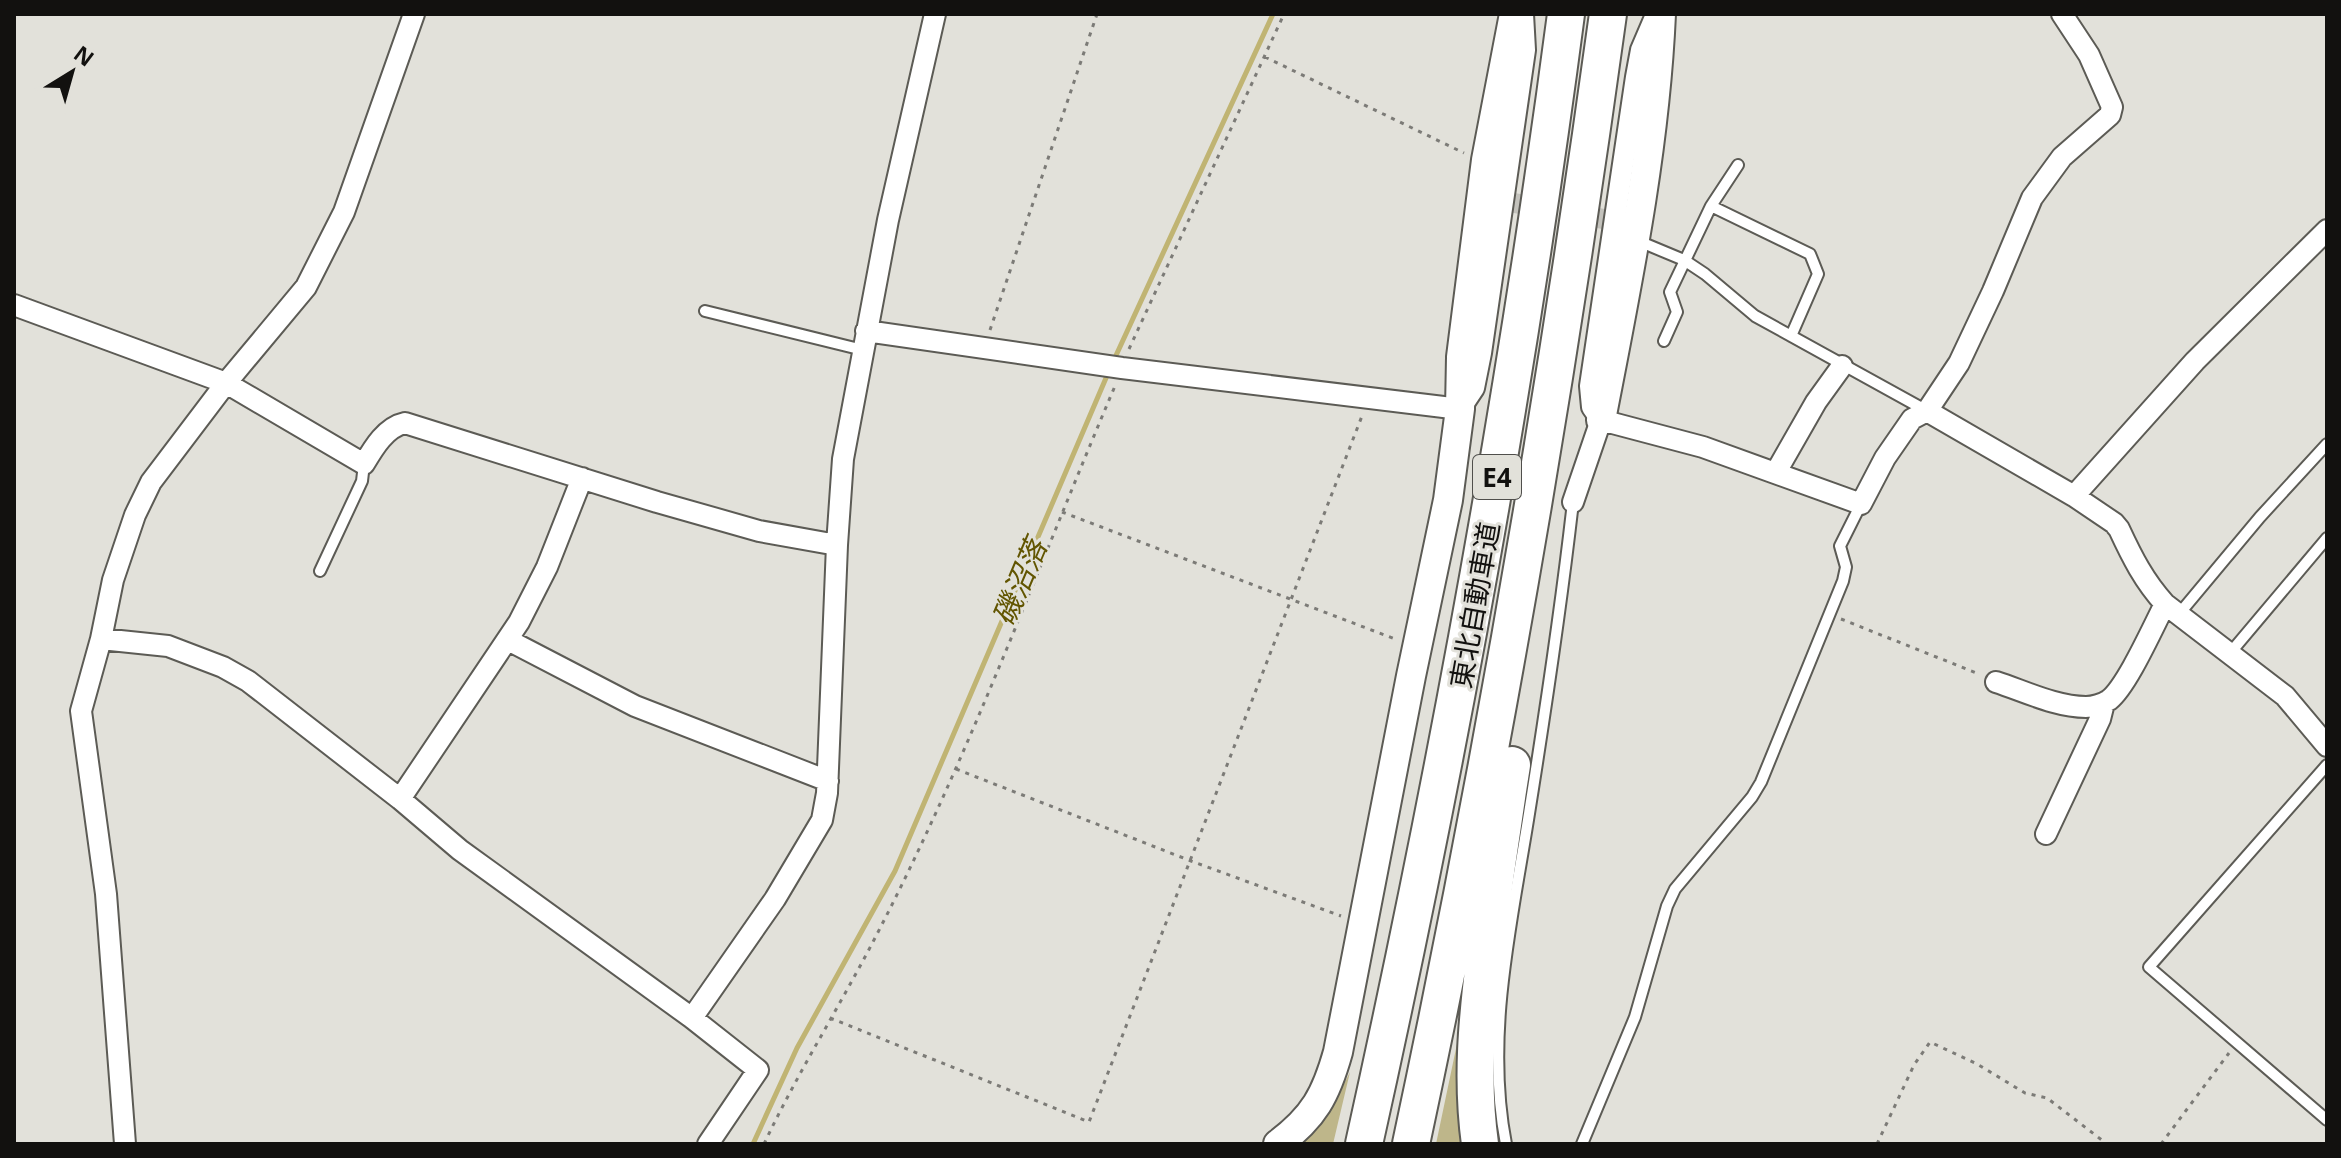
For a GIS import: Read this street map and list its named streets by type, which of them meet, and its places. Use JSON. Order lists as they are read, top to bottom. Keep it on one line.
{"streets":{"highway":["E4","東北自動車道"]},"water":["磯沼落"],"north":"top right"}
